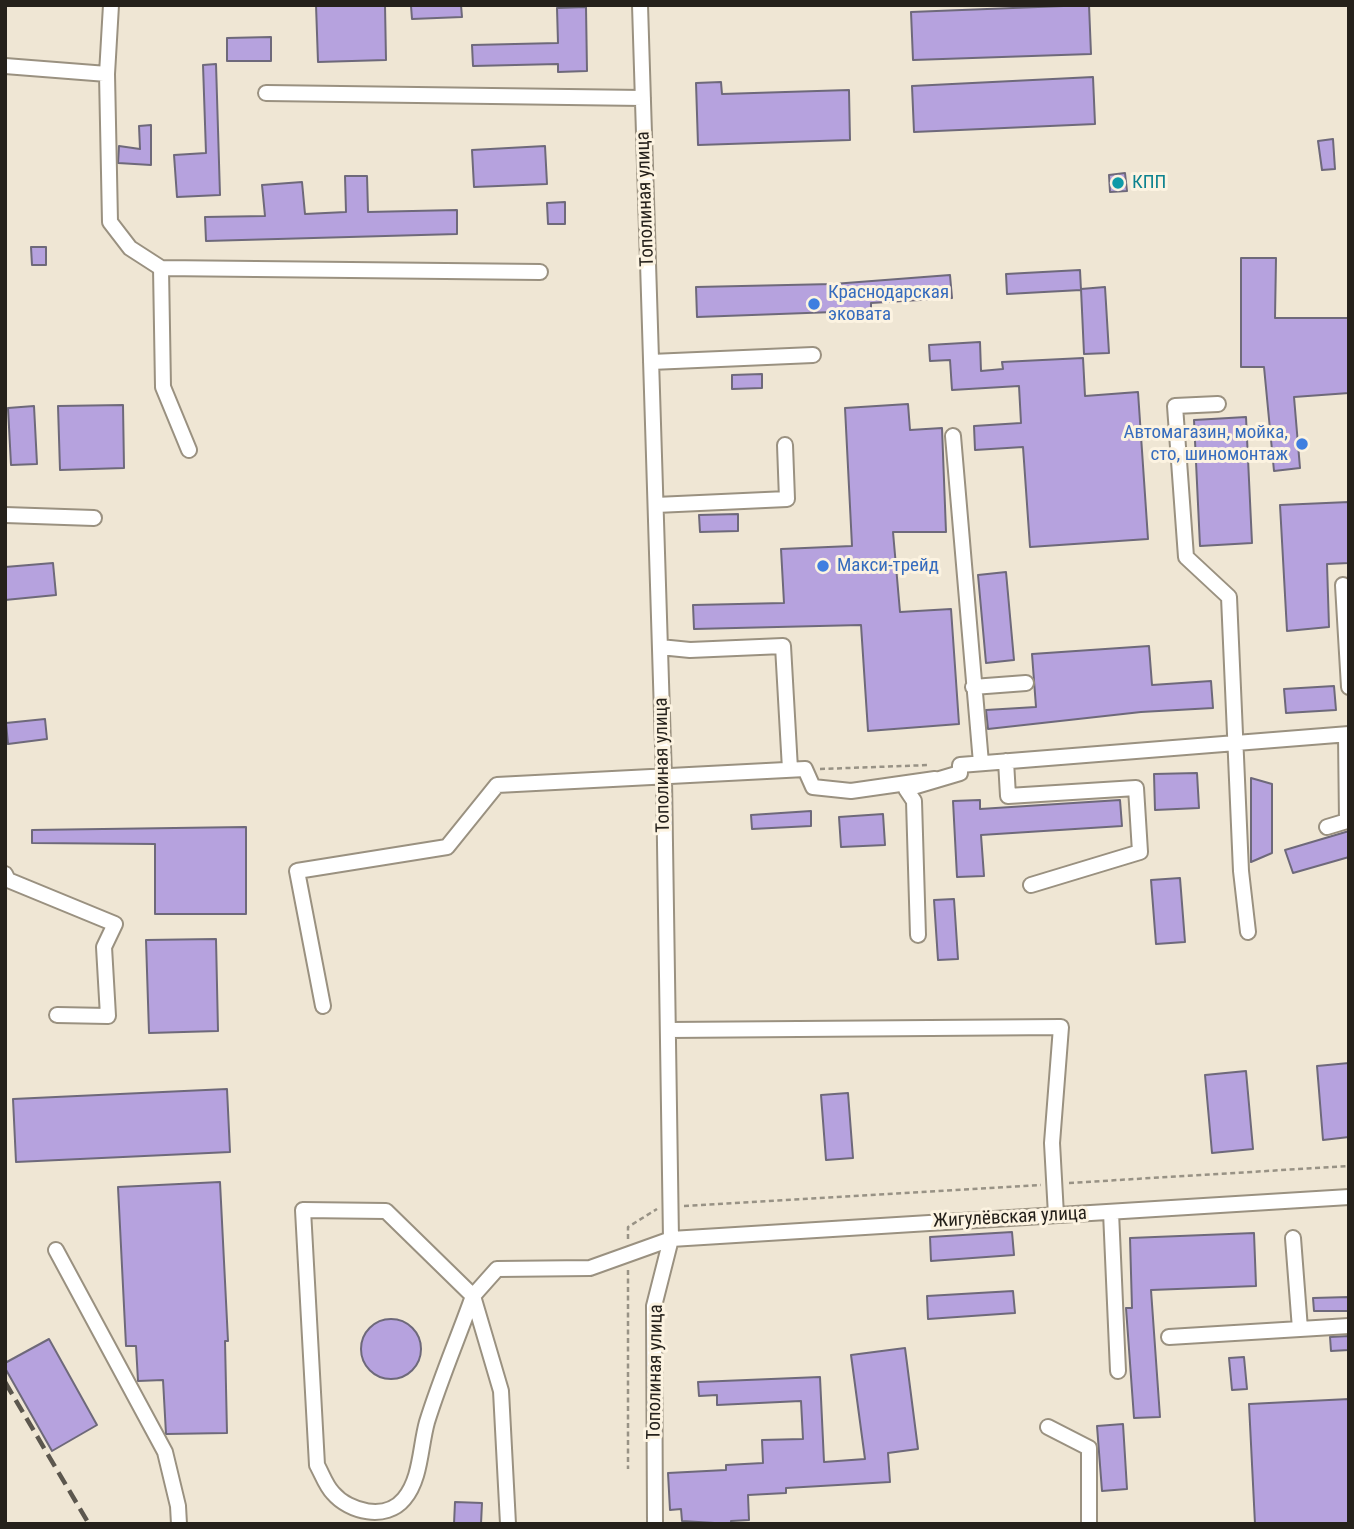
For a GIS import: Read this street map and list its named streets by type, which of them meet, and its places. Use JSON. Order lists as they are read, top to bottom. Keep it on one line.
{"streets":{"street":["Тополиная улица","Жигулёвская улица"]},"crossings":[["Тополиная улица","Жигулёвская улица"]],"places":["КПП","Краснодарская эковата","Автомагазин, мойка, сто, шиномонтаж","Макси-трейд"]}
